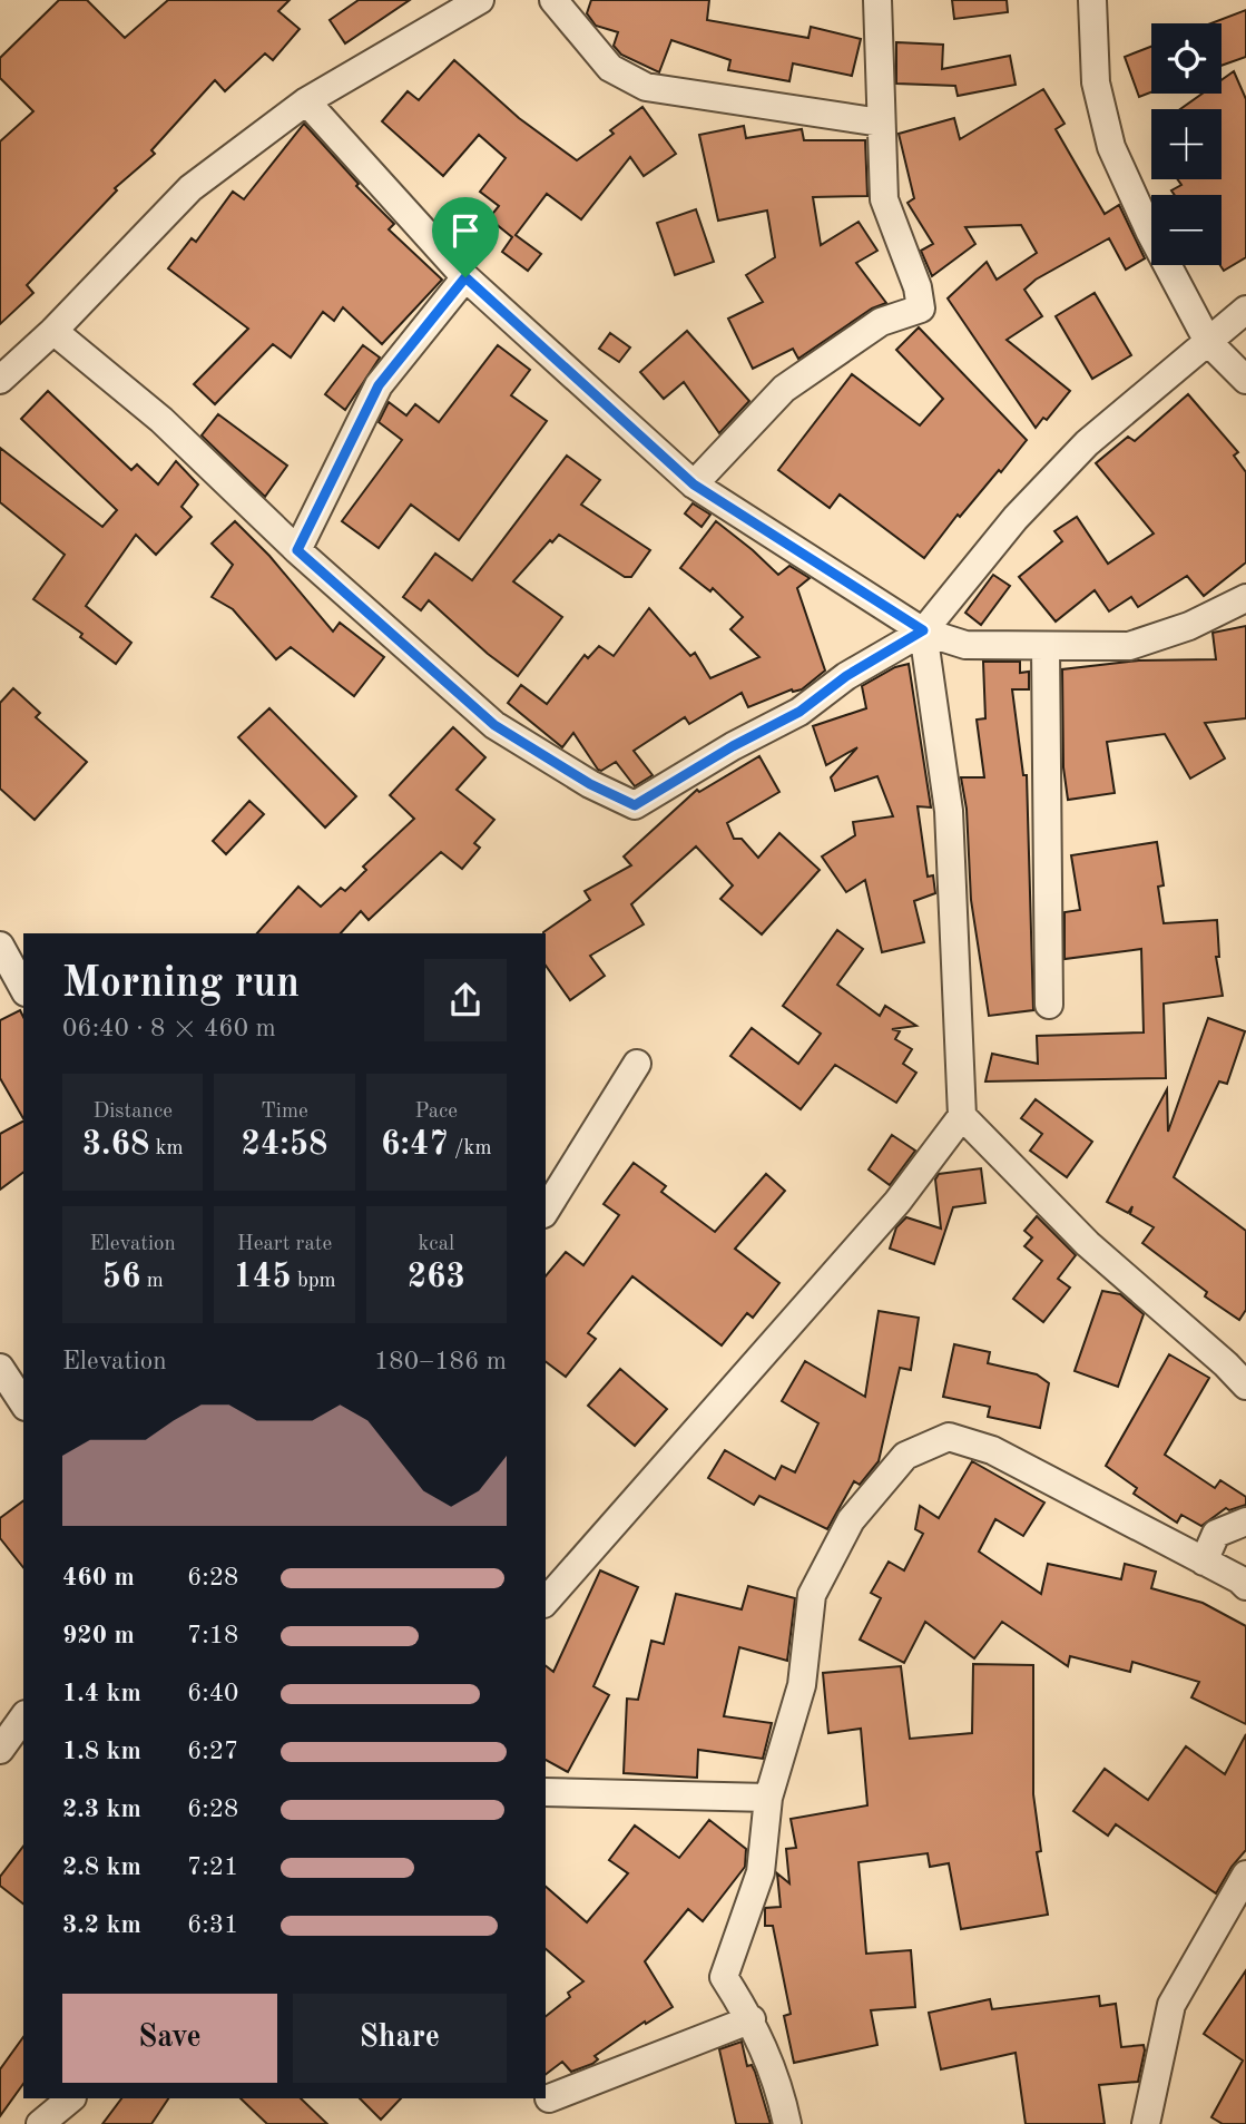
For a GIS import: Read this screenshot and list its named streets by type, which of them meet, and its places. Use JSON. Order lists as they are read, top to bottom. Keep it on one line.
{"page":{"map_buttons":["+","−"],"heading":["Morning run","06:40 · 8 × 460 m"],"stats":[["Distance","3.68 km"],["Time","24:58"],["Pace","6:47 /km"],["Elevation","56 m"],["Heart rate","145 bpm"],["kcal","263"]],"chart":["Elevation","180–186 m"],"list":[{"name":"460 m","note":"6:28"},{"name":"920 m","note":"7:18"},{"name":"1.4 km","note":"6:40"},{"name":"1.8 km","note":"6:27"},{"name":"2.3 km","note":"6:28"},{"name":"2.8 km","note":"7:21"},{"name":"3.2 km","note":"6:31"}],"buttons":["Save","Share"]}}
